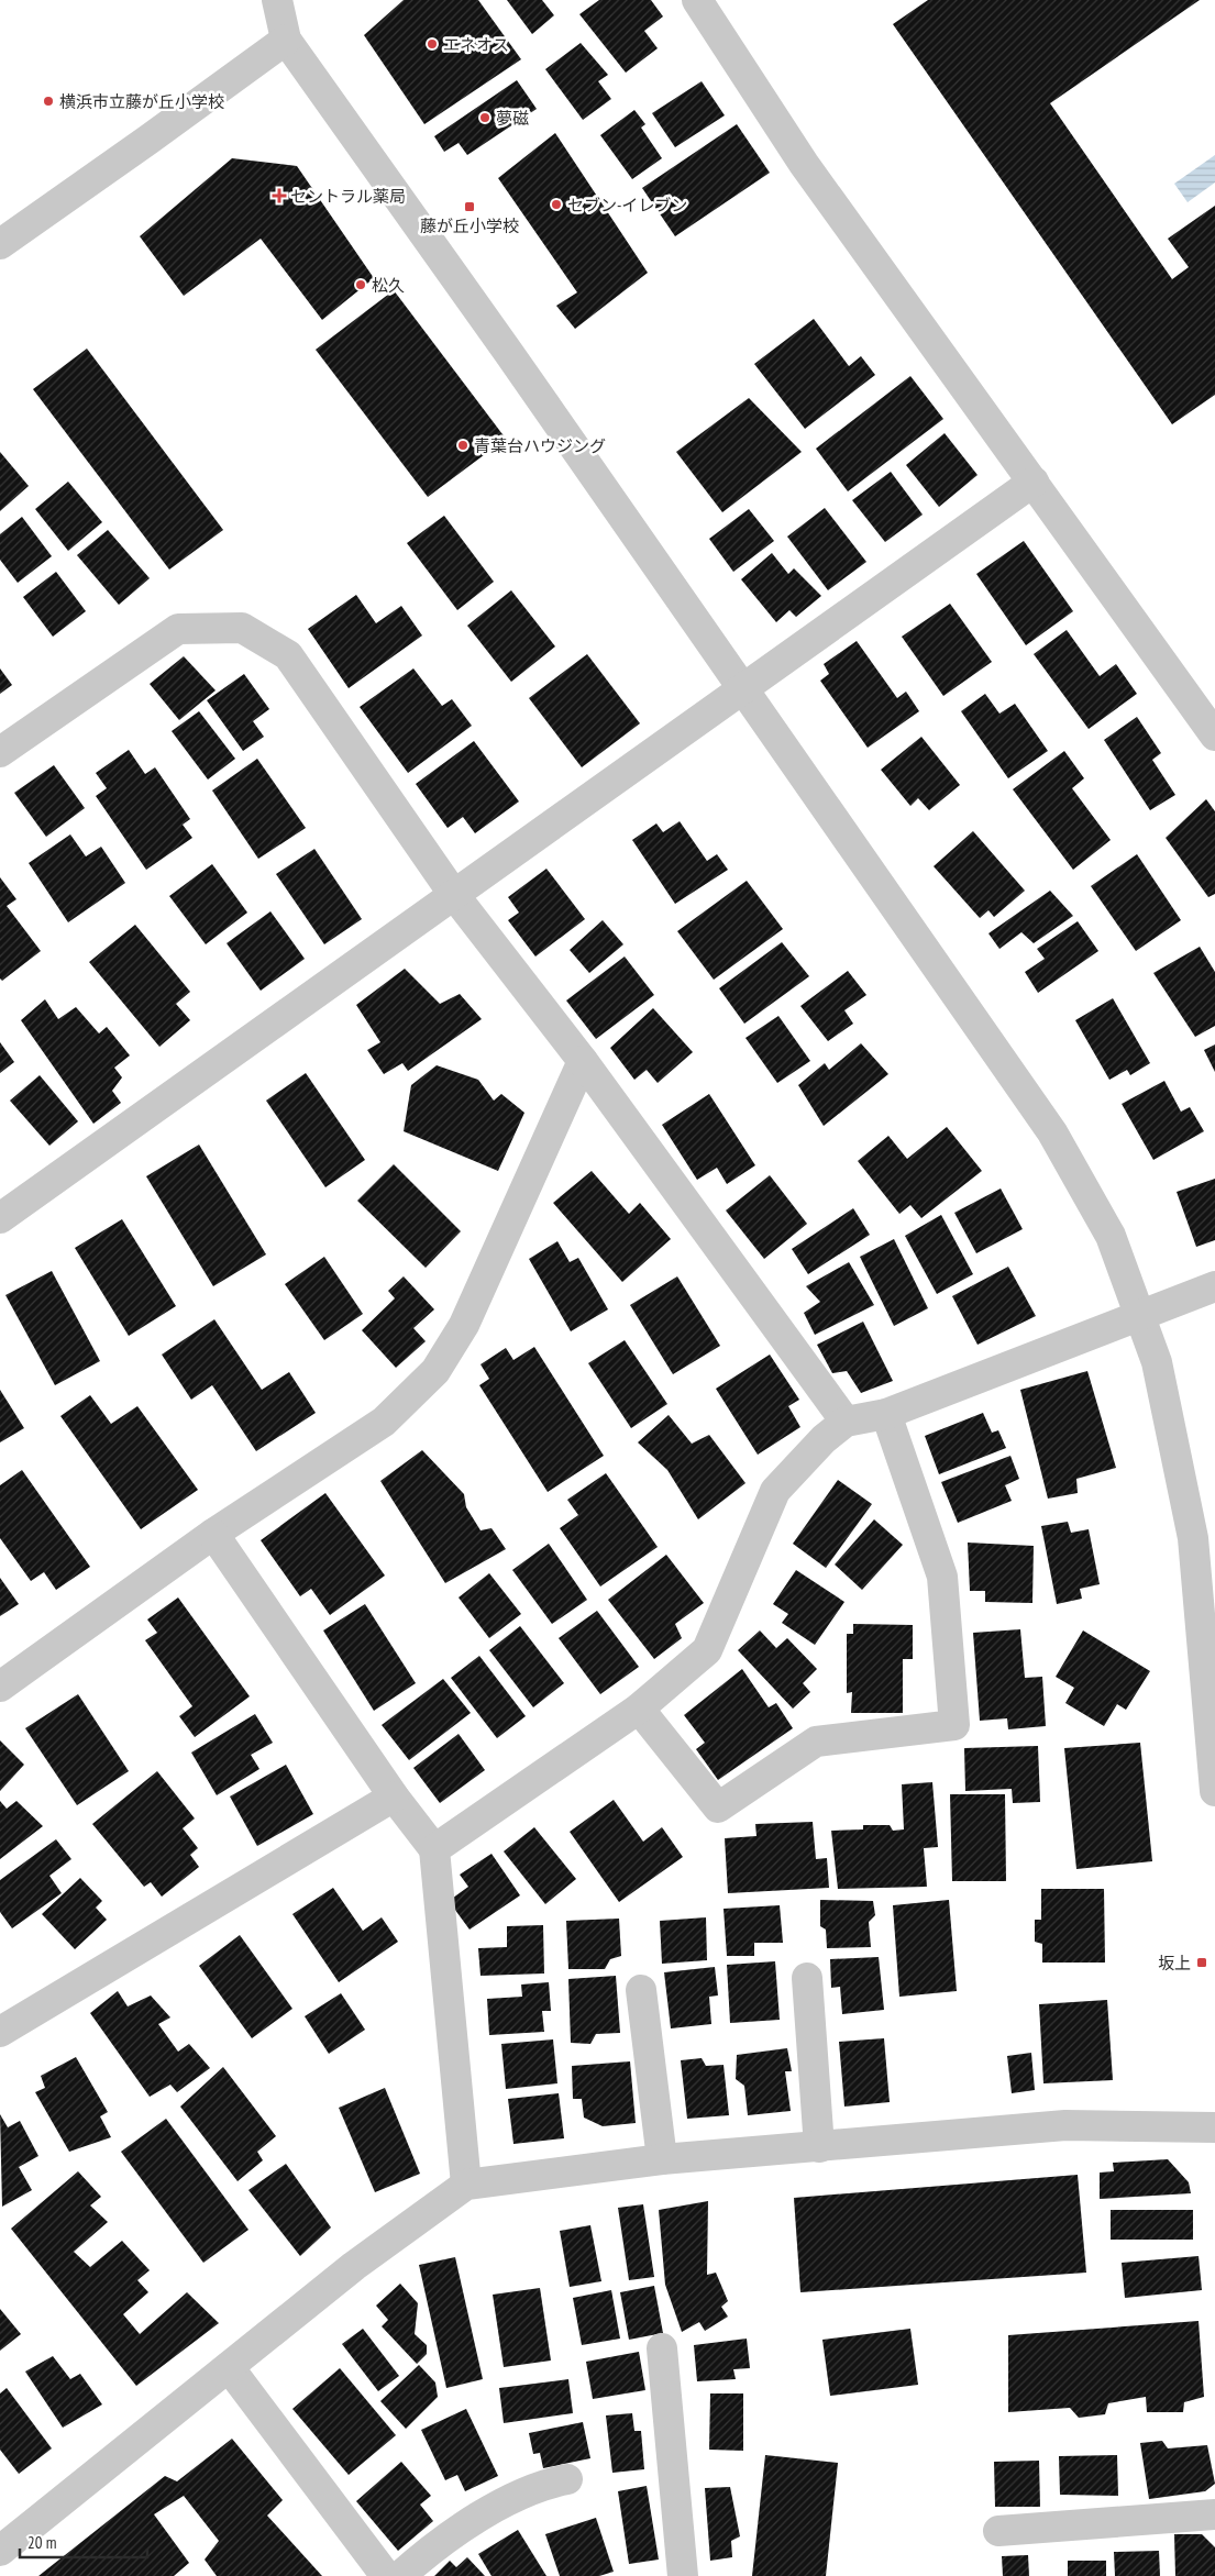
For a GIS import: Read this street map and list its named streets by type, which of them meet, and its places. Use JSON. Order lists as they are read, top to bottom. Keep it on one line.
{"places":{"other":["エネオス","横浜市立藤が丘小学校","夢磁","セブン-イレブン","松久","青葉台ハウジング"],"health":["セントラル薬局"],"transit":["藤が丘小学校","坂上"]},"scale_bar":"20 m"}
